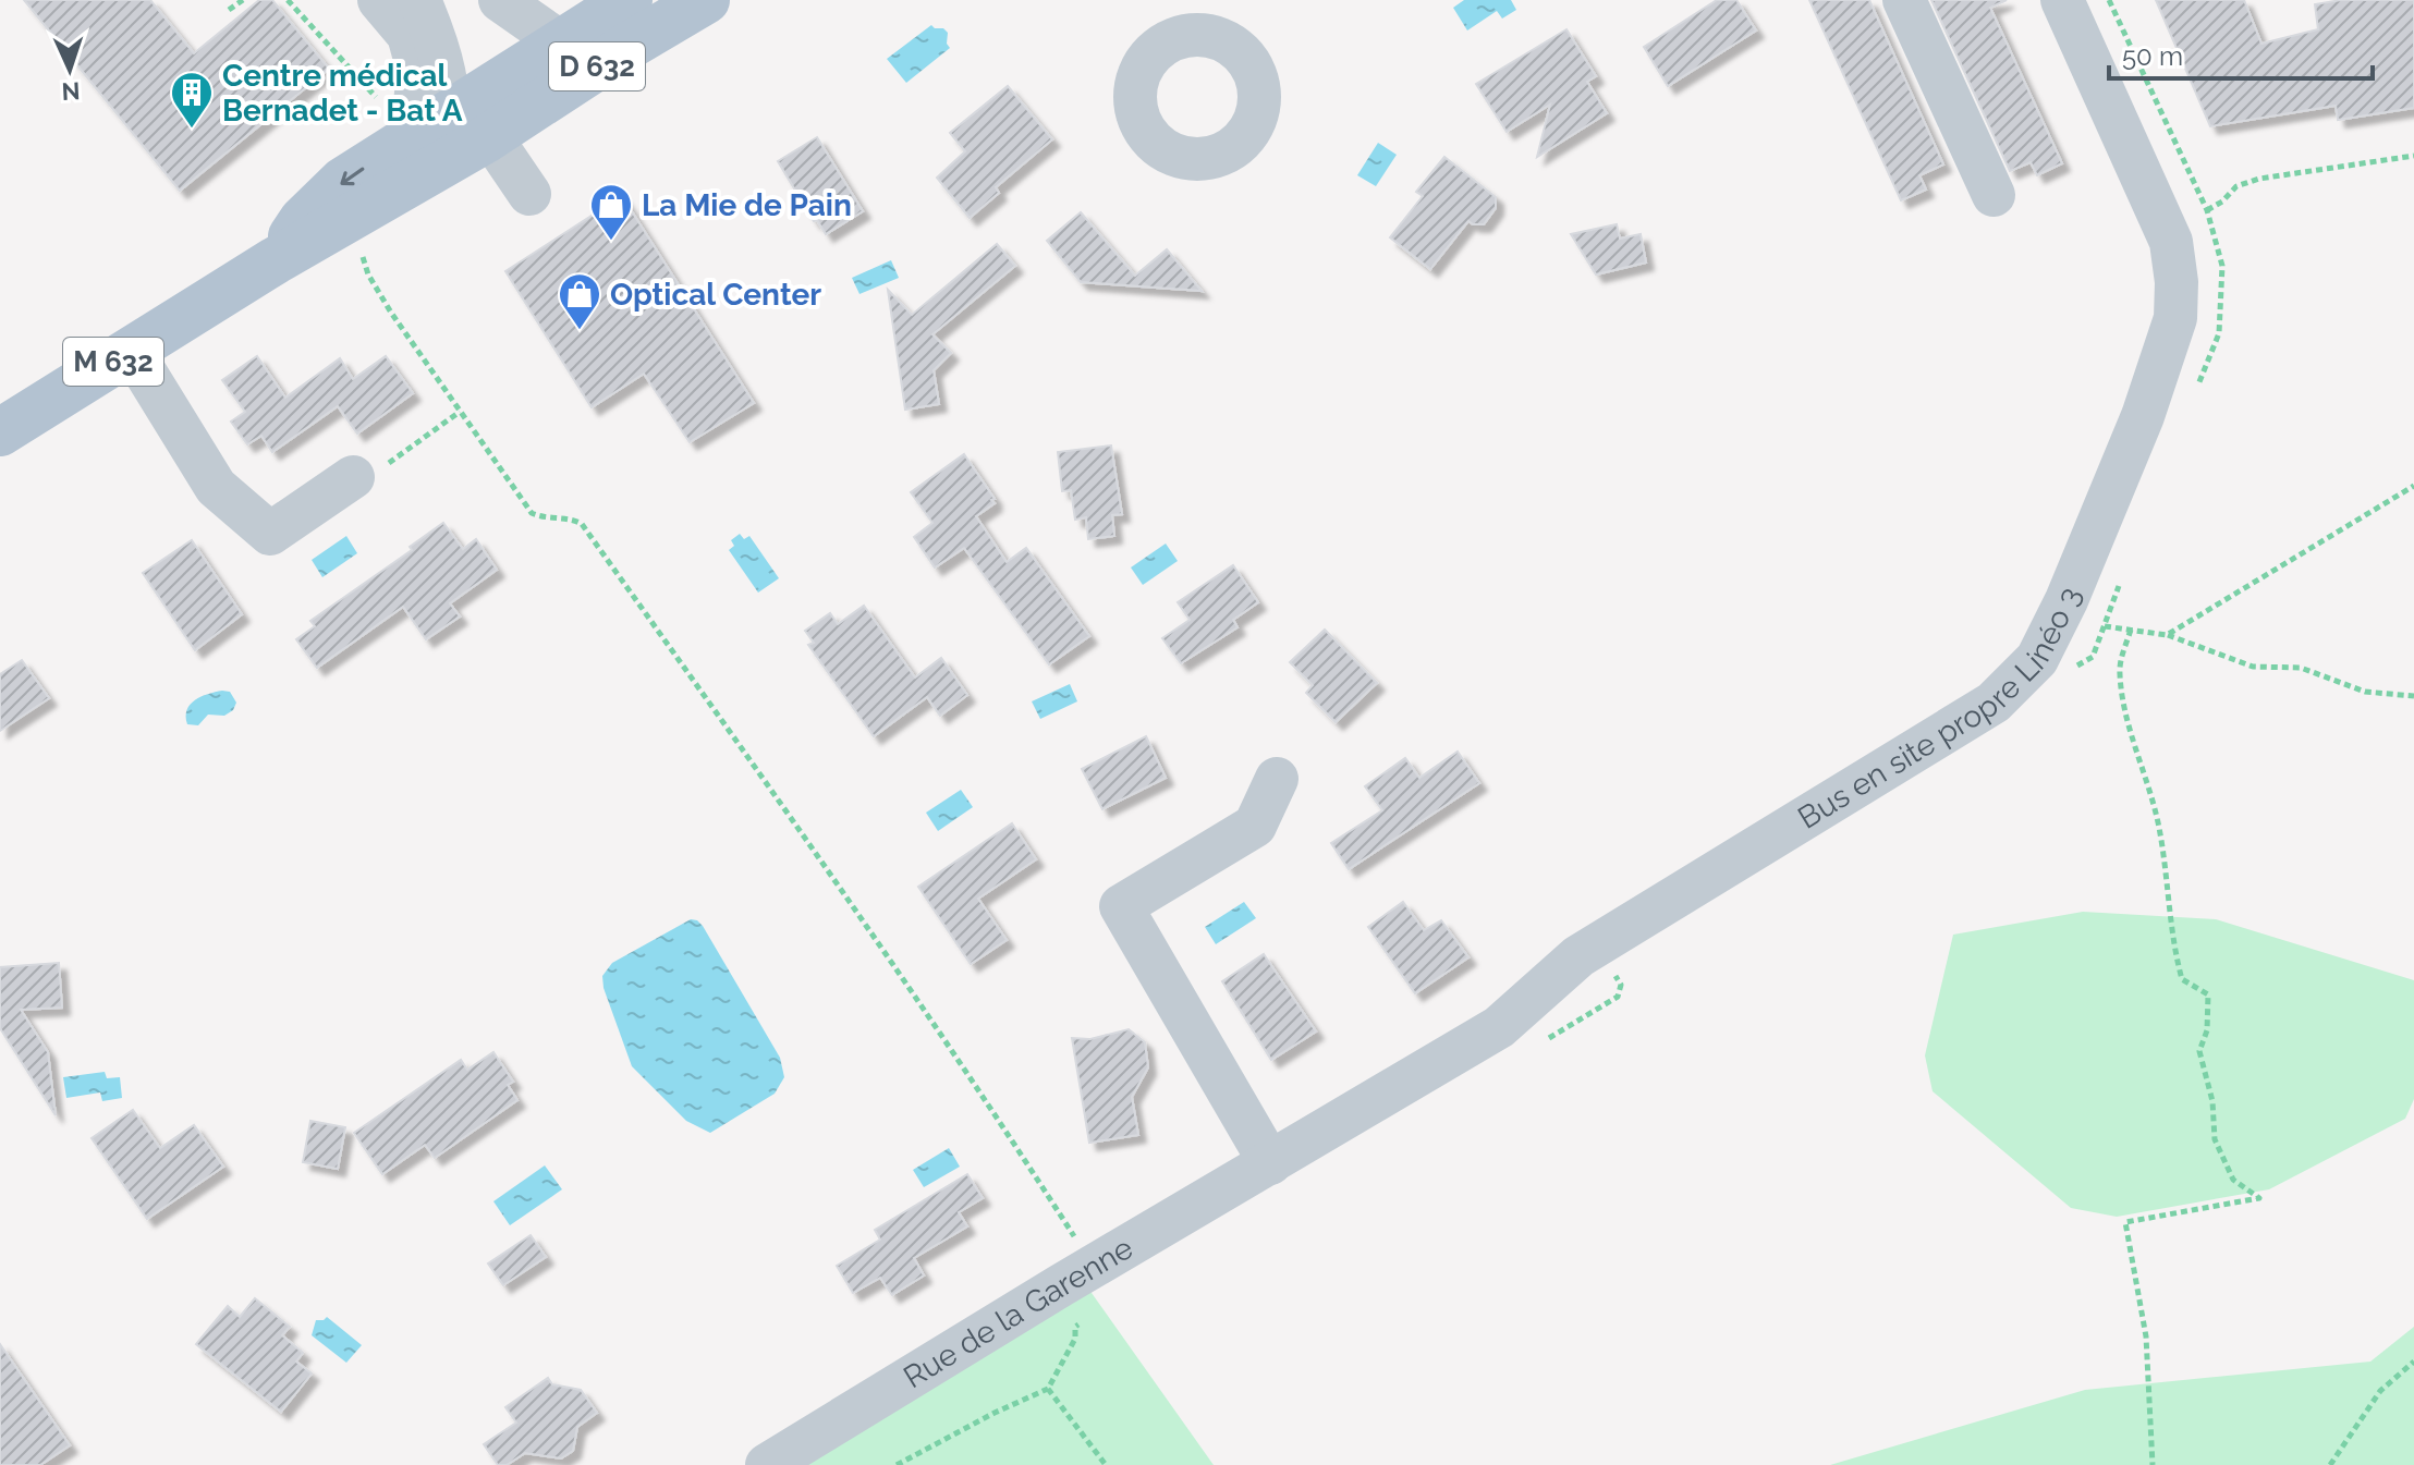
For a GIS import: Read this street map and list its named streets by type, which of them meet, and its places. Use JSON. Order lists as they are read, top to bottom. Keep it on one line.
{"streets":{"main road":["D 632","M 632"],"street":["Bus en site propre Linéo 3","Rue de la Garenne"]},"crossings":[["D 632","M 632"],["Bus en site propre Linéo 3","Rue de la Garenne"]],"places":{"building":["Centre médical Bernadet - Bat A"],"shop":["La Mie de Pain","Optical Center"]},"scale_bar":"50 m","north":"bottom"}
